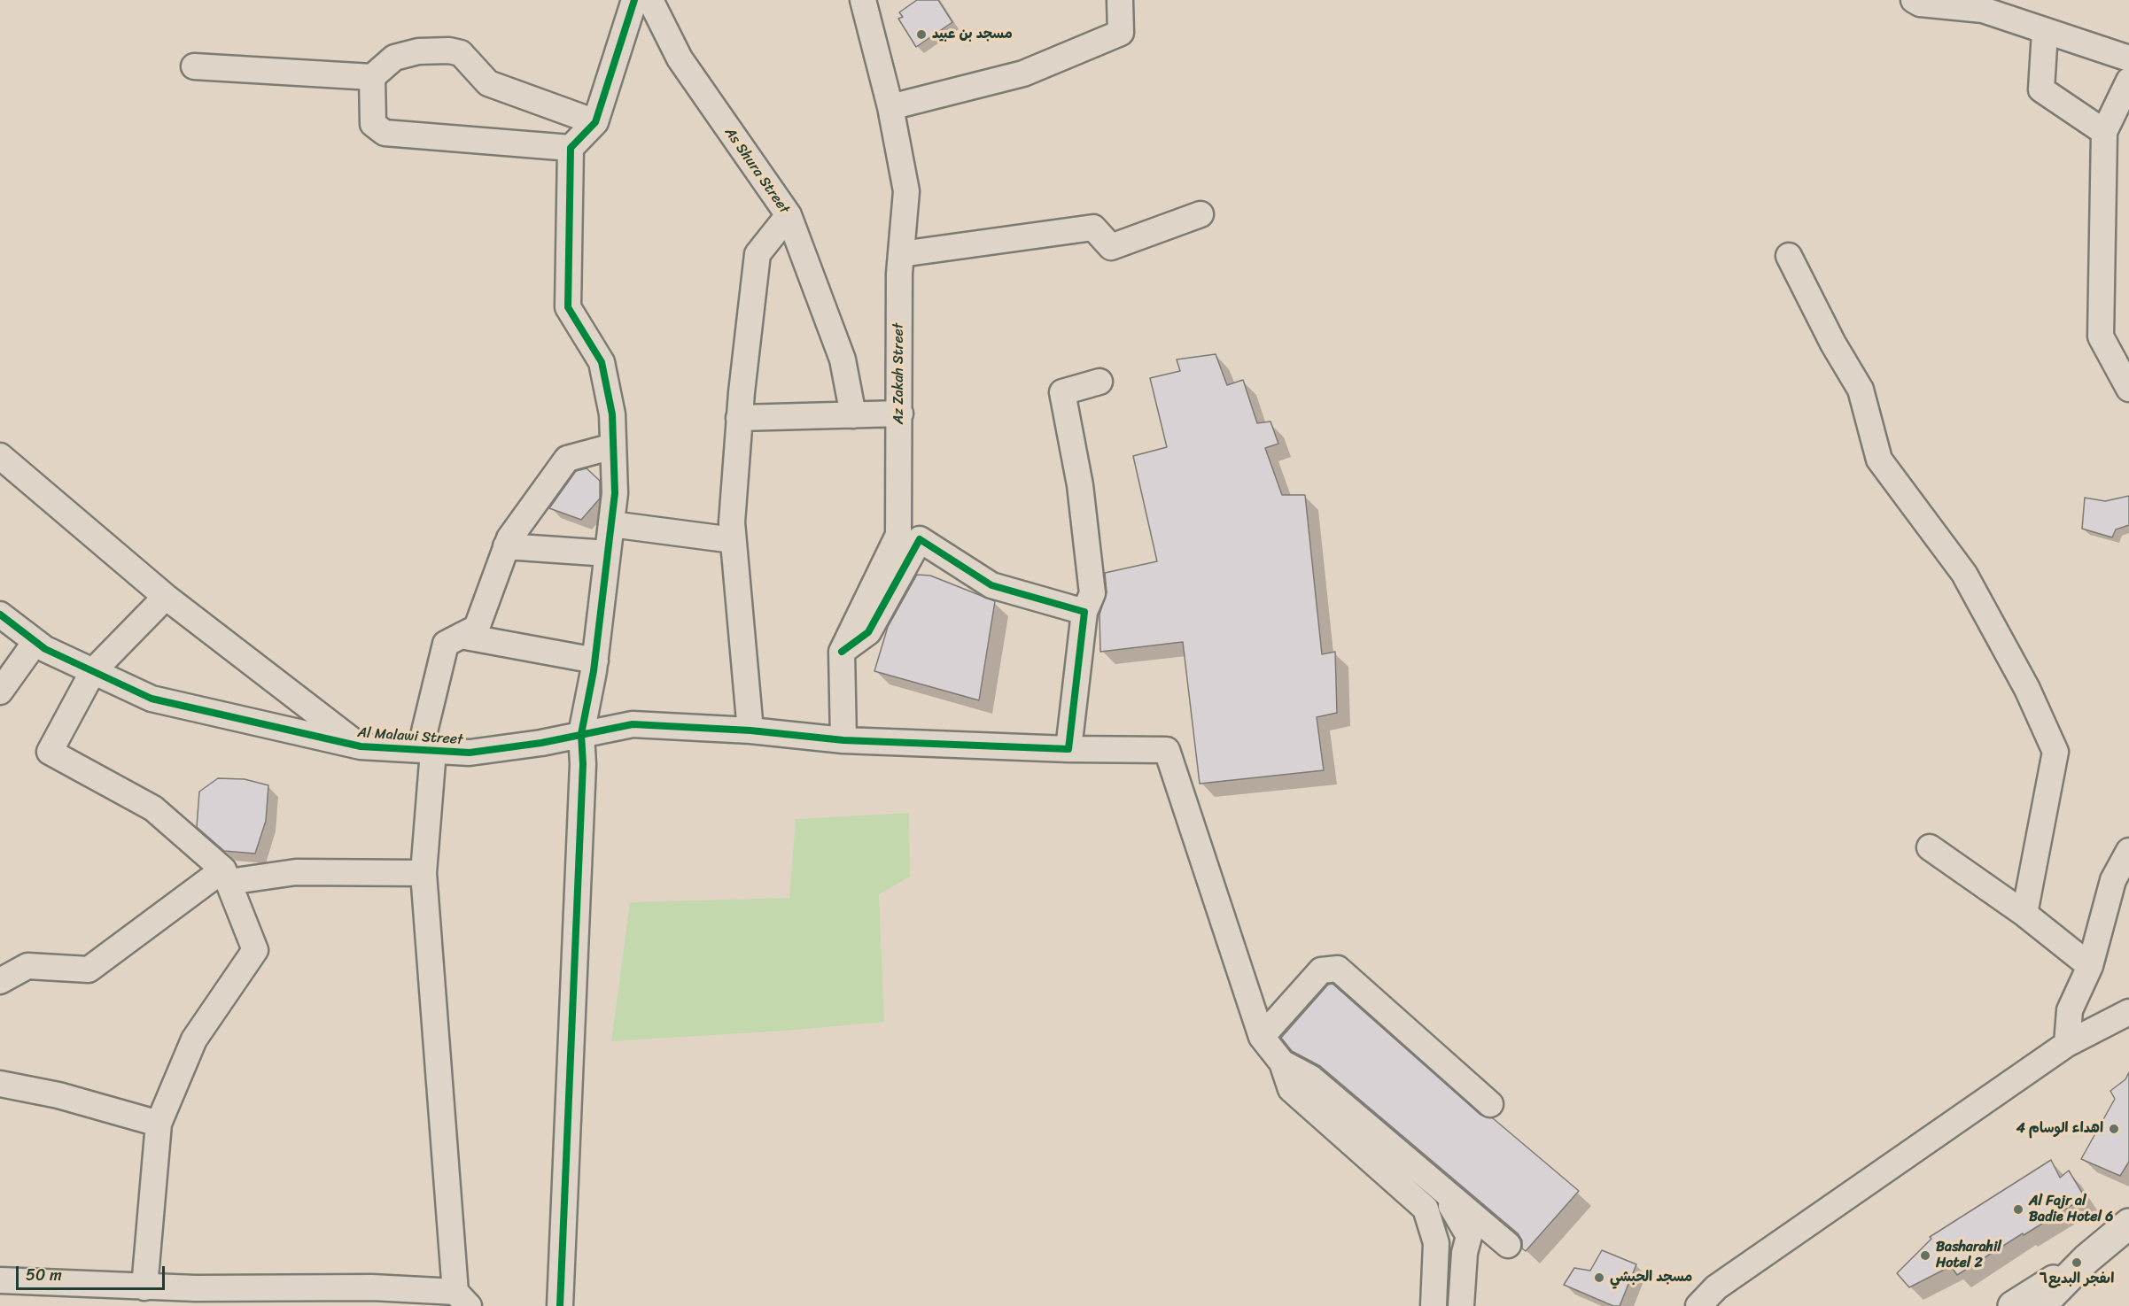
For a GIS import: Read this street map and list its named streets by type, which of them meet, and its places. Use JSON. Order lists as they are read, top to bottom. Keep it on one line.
{"streets":{"street":["As Shura Street","Az Zakah Street","Al Malawi Street"]},"crossings":[["Az Zakah Street","Al Malawi Street"]],"places":["مسجد بن عبيد","اهداء الوسام 4","Al Fajr al Badie Hotel 6","Basharahil Hotel 2","اىفجر البديع٦","مسجد الحبشي"],"scale_bar":"50 m"}
